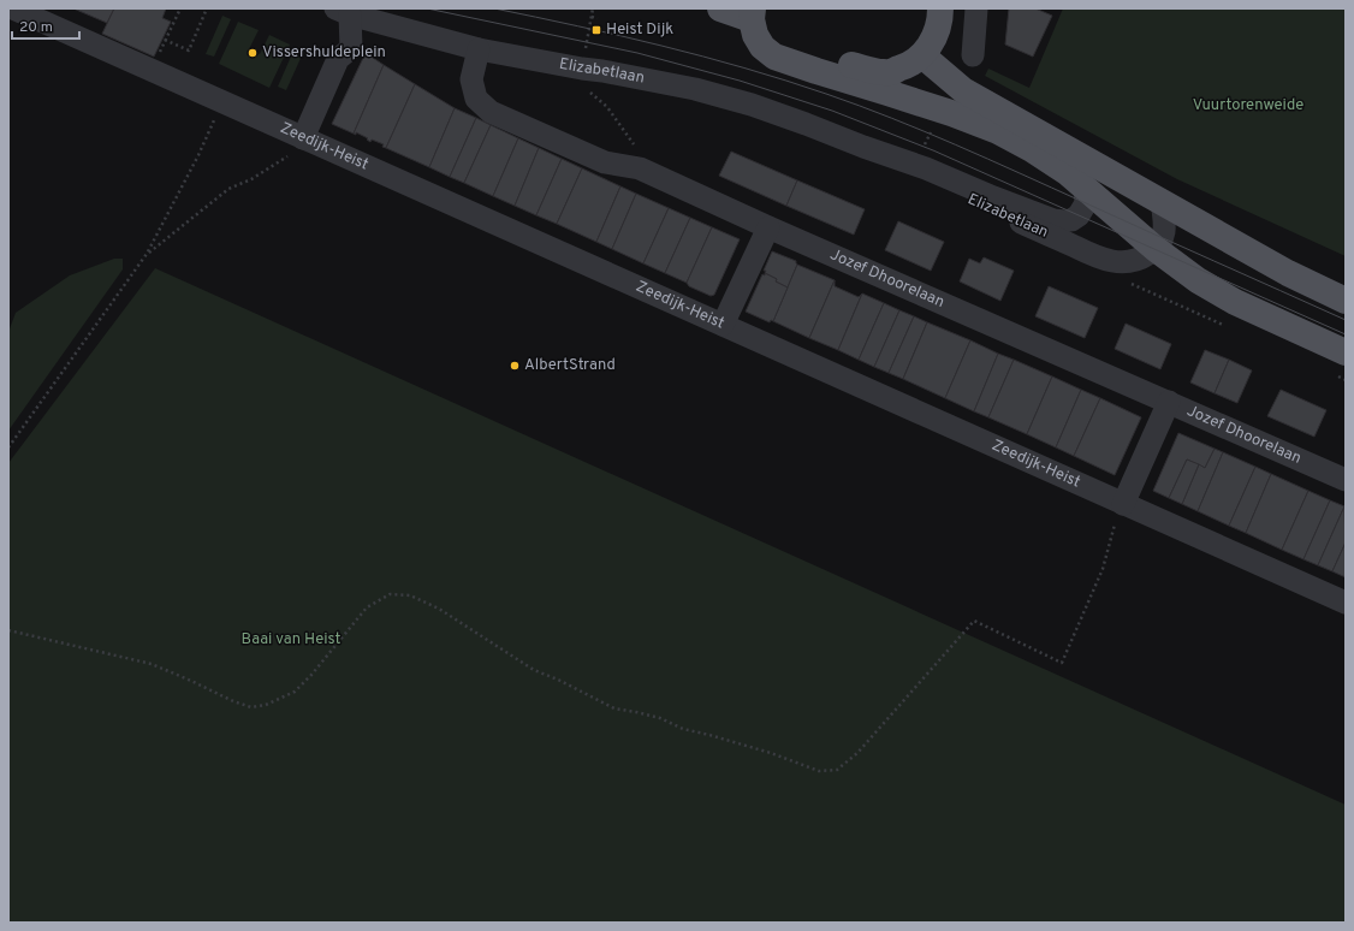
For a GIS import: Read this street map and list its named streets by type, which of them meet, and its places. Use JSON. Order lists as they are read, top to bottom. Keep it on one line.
{"streets":{"street":["Elizabetlaan","Zeedijk-Heist","Jozef Dhoorelaan"]},"crossings":[["Elizabetlaan","Jozef Dhoorelaan"]],"parks":["Vuurtorenweide","Baai van Heist"],"places":{"transit":["Heist Dijk"],"other":["Vissershuldeplein","AlbertStrand"]},"scale_bar":"20 m"}
